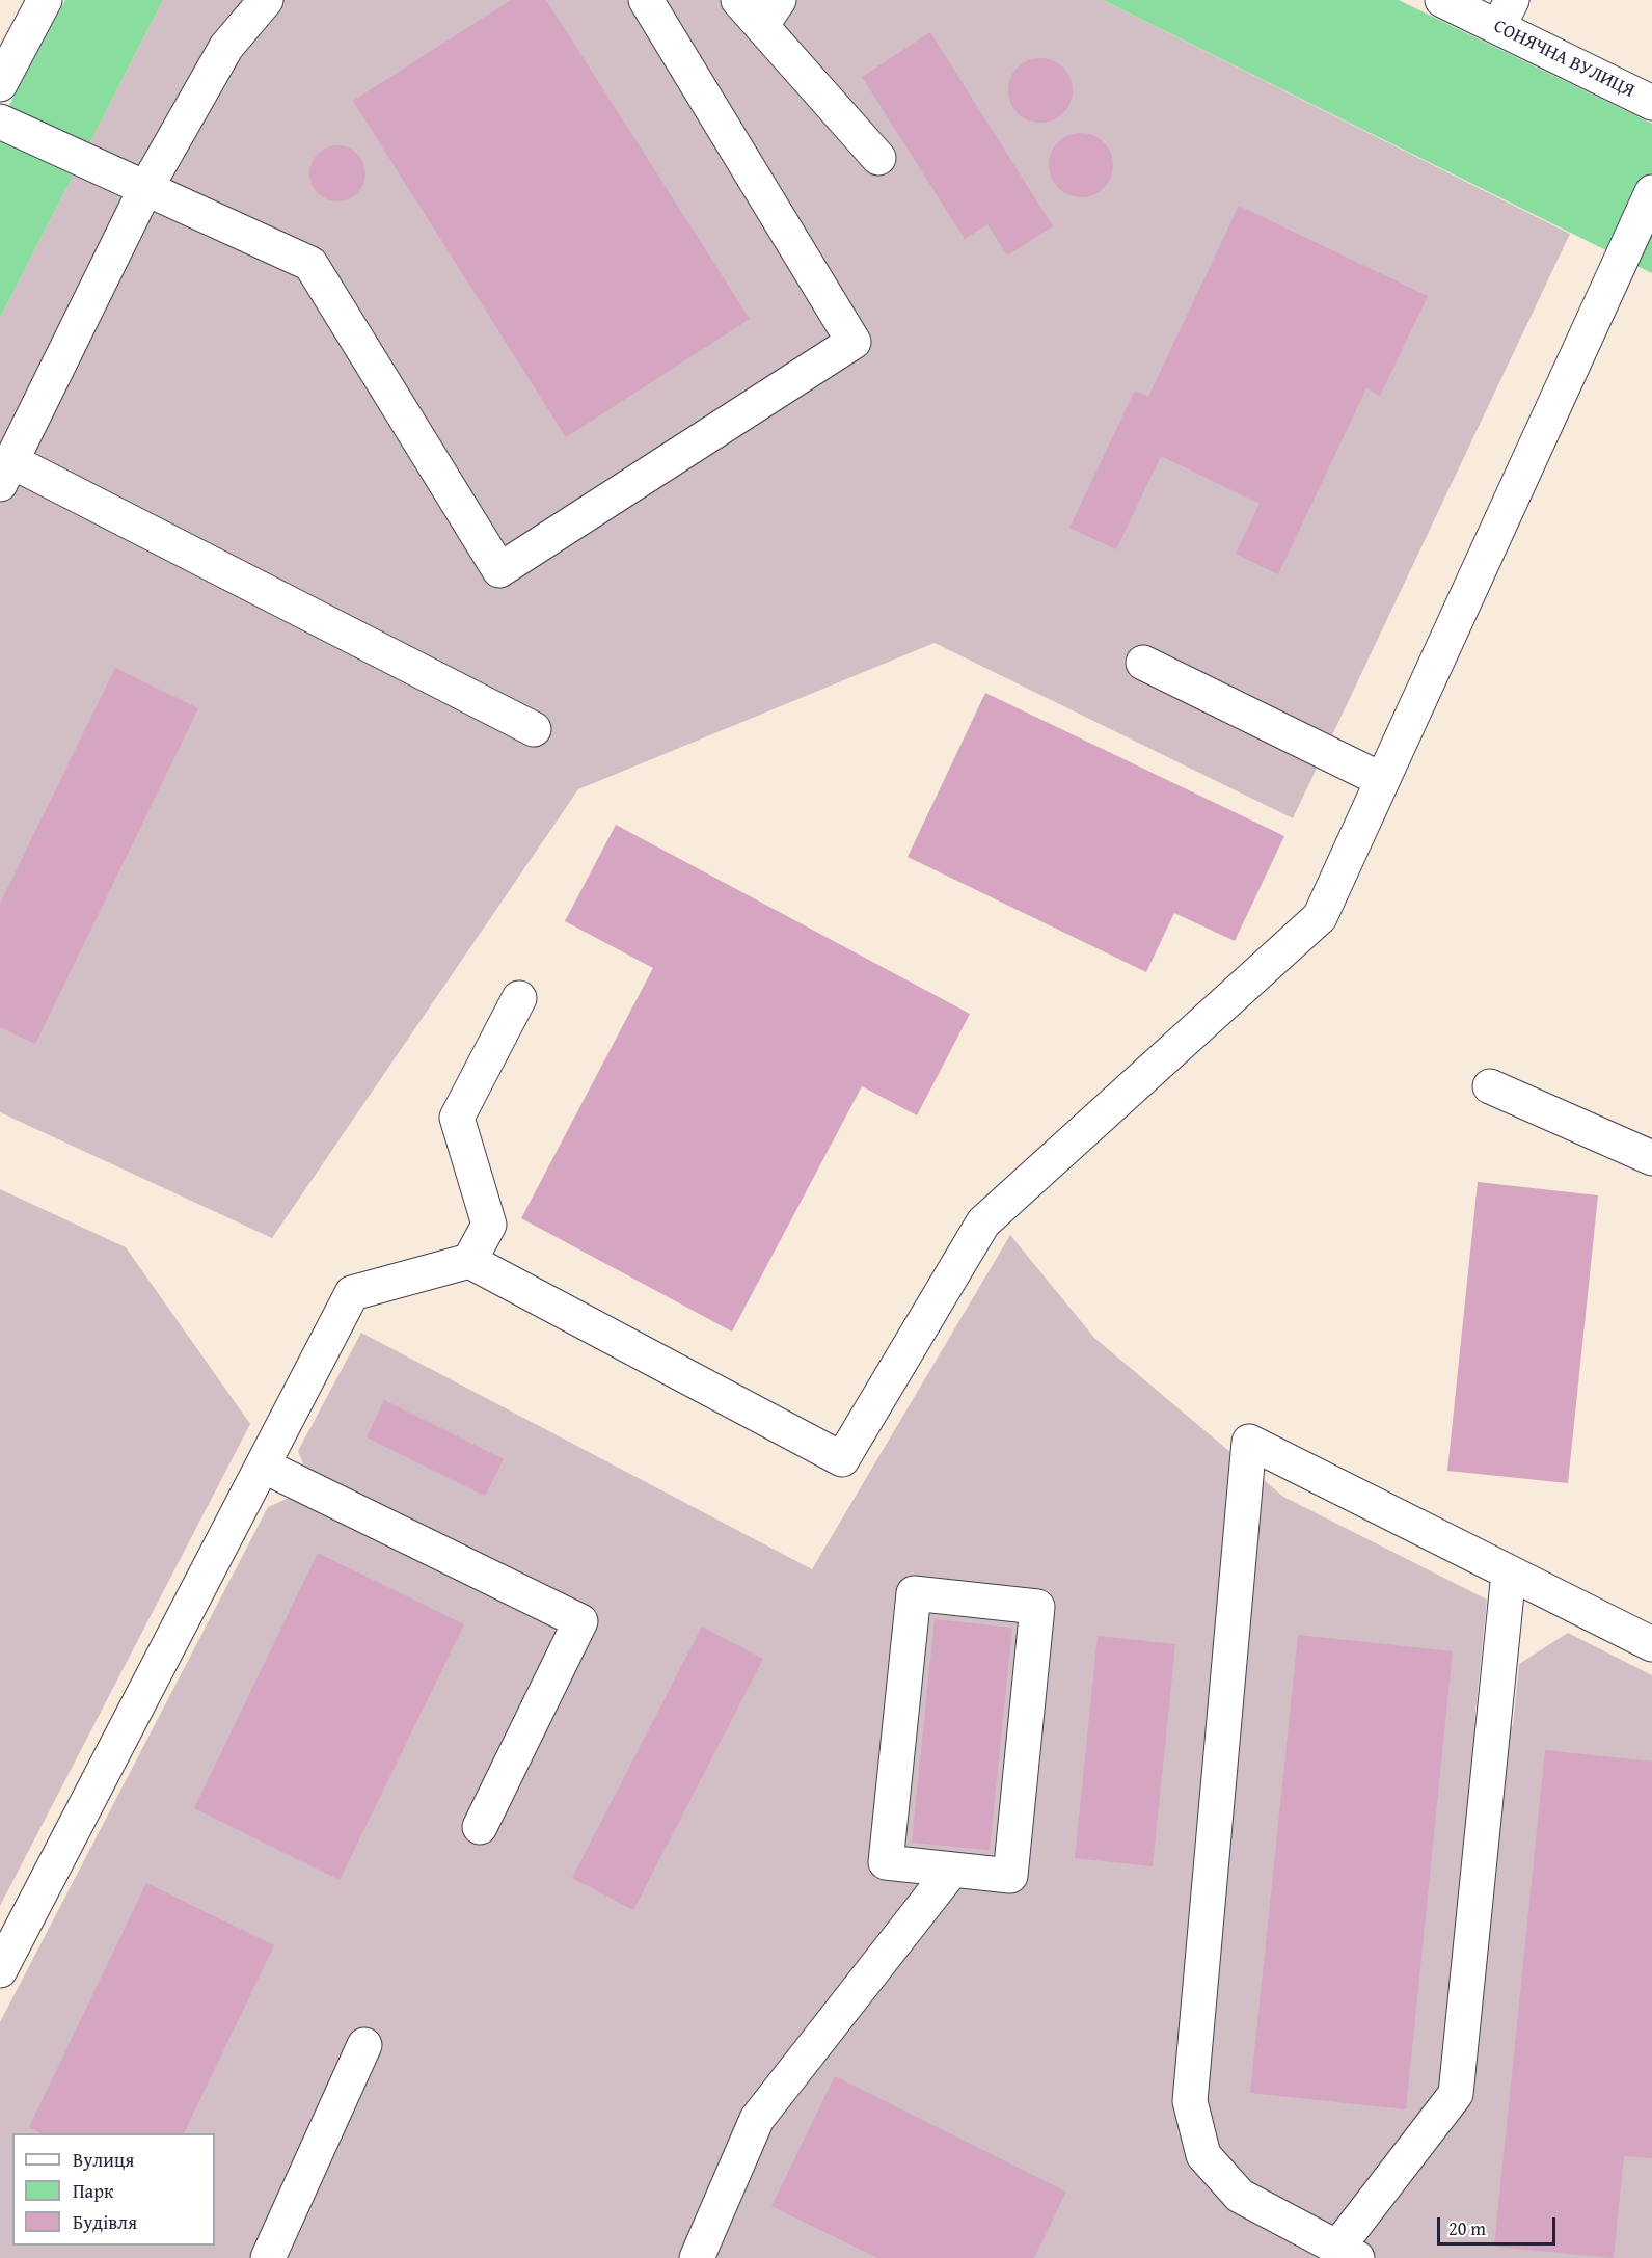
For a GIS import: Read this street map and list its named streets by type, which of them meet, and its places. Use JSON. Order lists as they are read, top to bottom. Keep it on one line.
{"streets":{"street":["СОНЯЧНА ВУЛИЦЯ"]},"legend":["Вулиця","Парк","Будівля"],"scale_bar":"20 m"}
